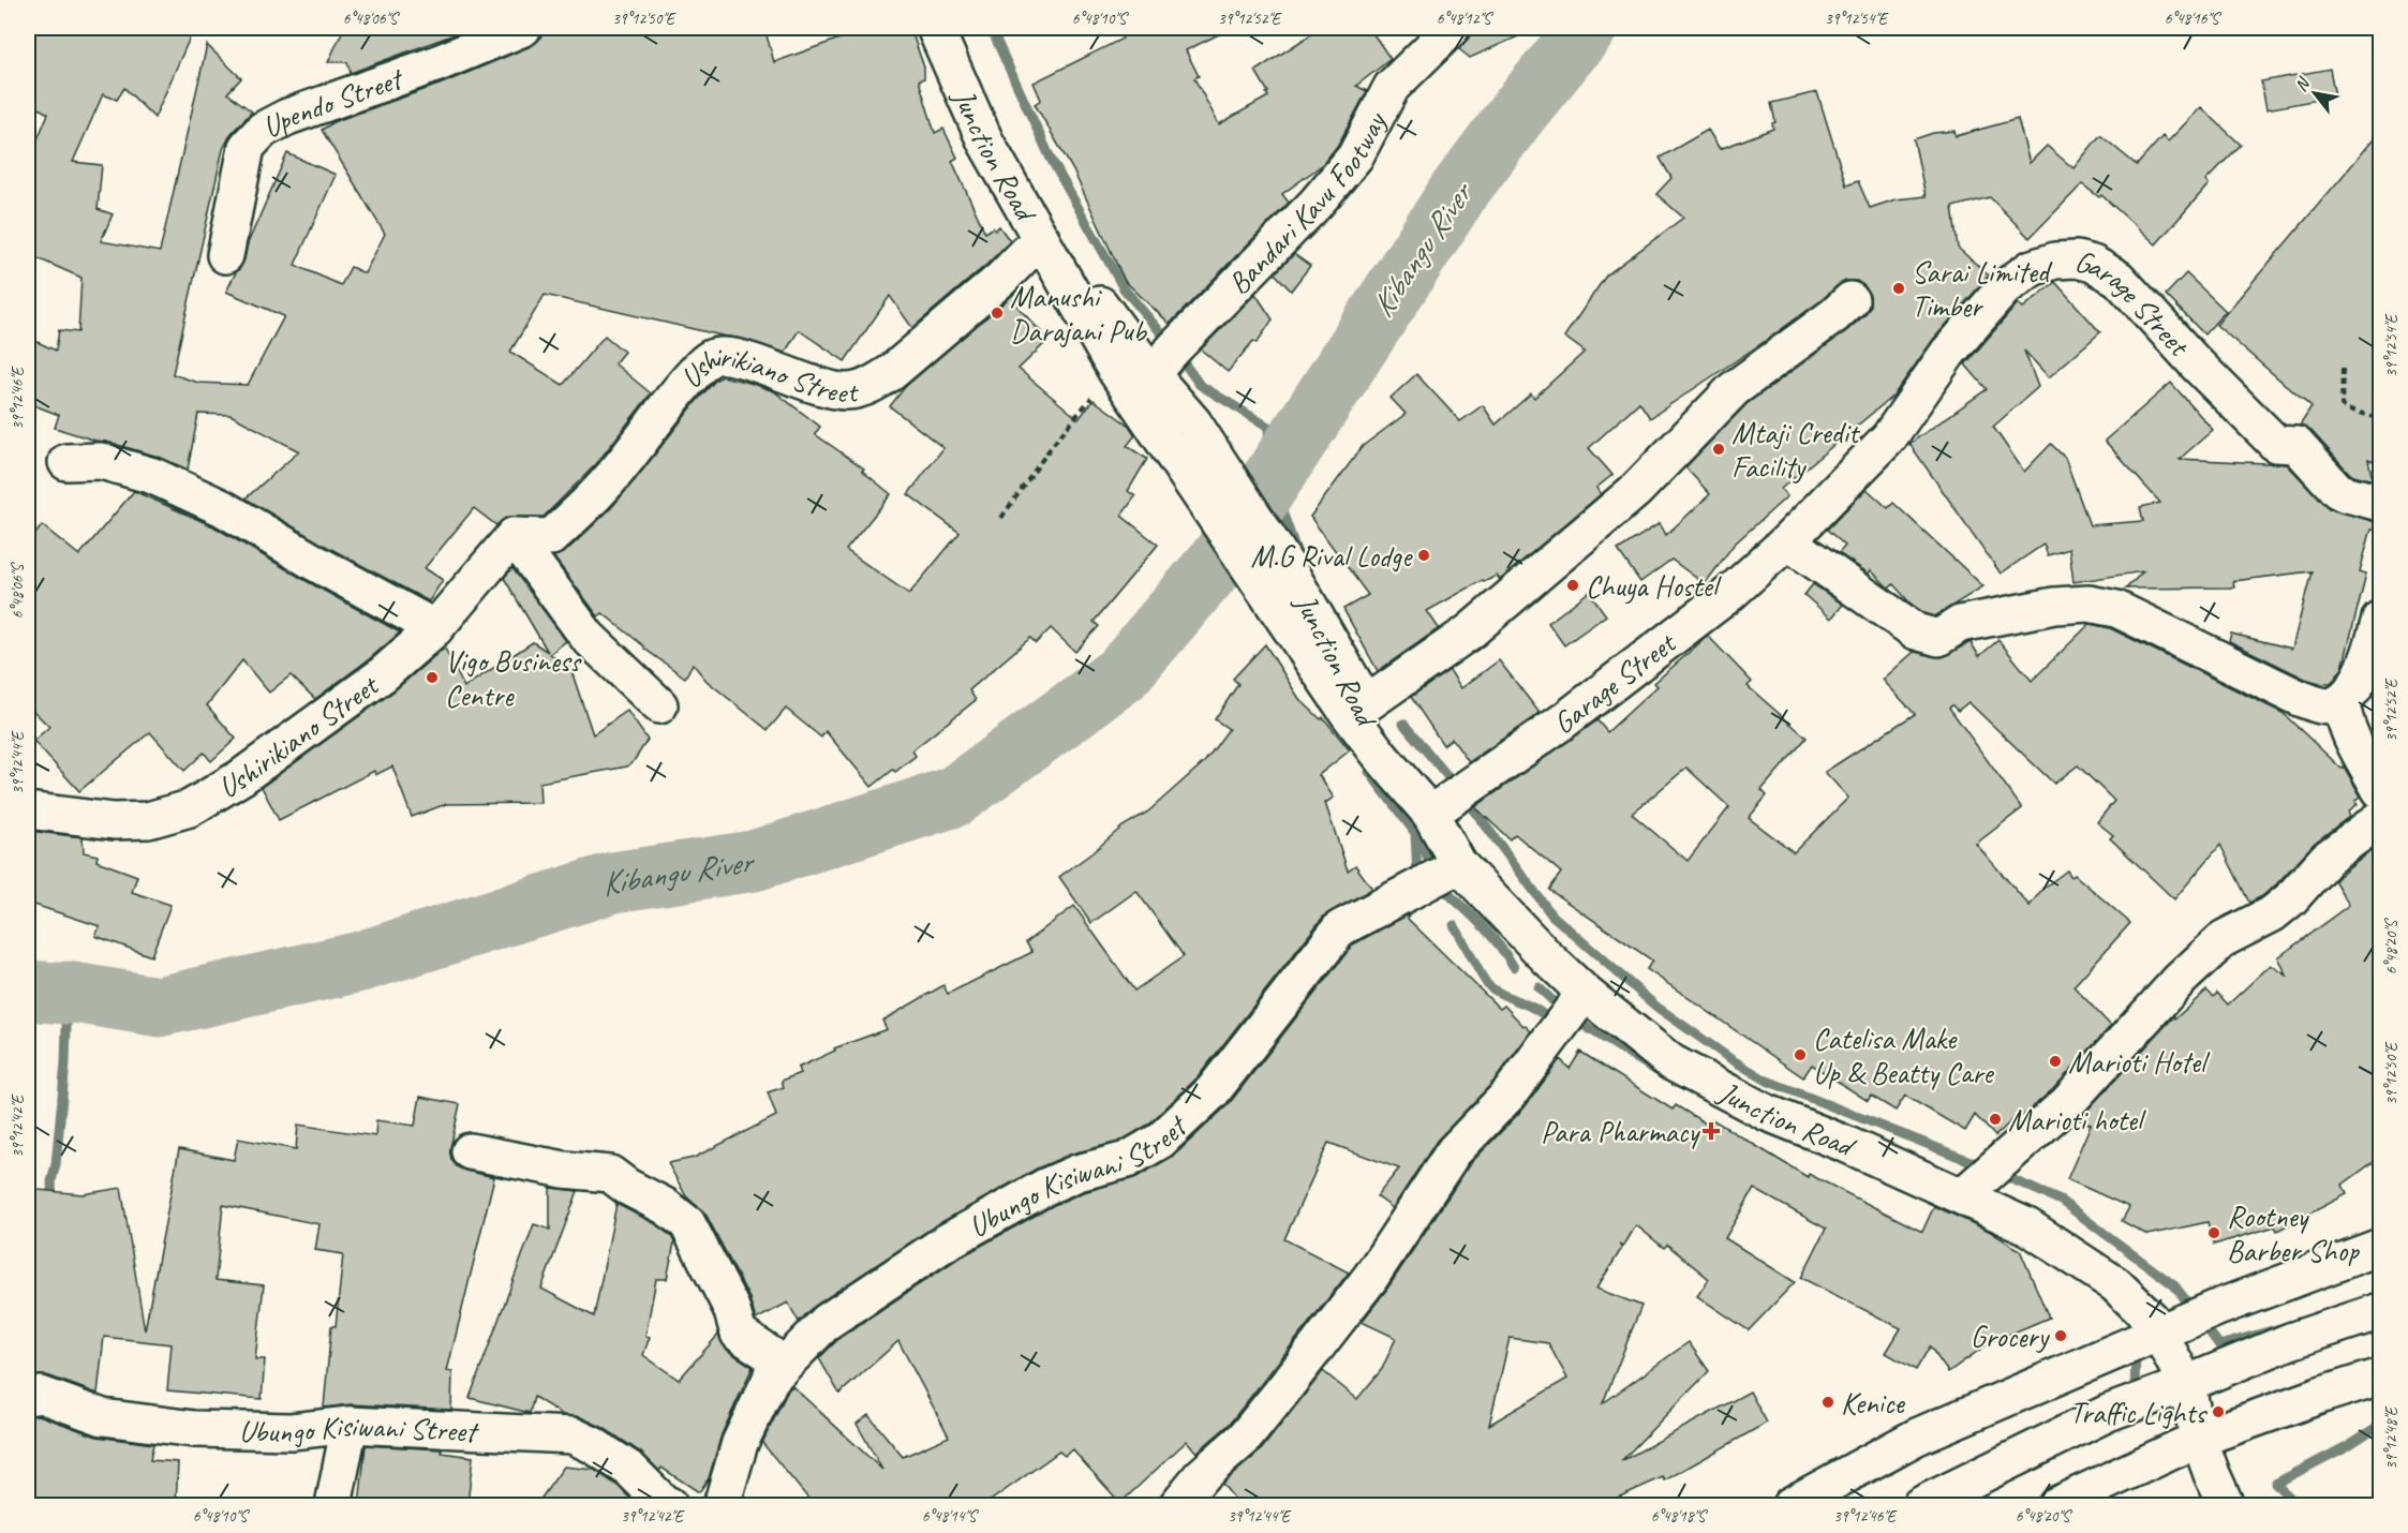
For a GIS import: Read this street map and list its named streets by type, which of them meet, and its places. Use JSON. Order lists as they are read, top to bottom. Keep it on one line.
{"streets":{"street":["Upendo Street","Junction Road","Bandari Kavu Footway","Garage Street","Ushirikiano Street","Ubungo Kisiwani Street"]},"crossings":[["Junction Road","Bandari Kavu Footway"],["Junction Road","Garage Street"],["Junction Road","Ushirikiano Street"],["Junction Road","Ubungo Kisiwani Street"]],"water":["Kibangu River"],"places":{"other":["Sarai Limited Timber","Manushi Darajani Pub","Mtaji Credit Facility","M.G Rival Lodge","Chuya Hostel","Vigo Business Centre","Catelisa Make Up & Beatty Care","Marioti Hotel","Marioti hotel","Rootney Barber Shop","Grocery","Kenice","Traffic Lights"],"health":["Para Pharmacy"]},"north":"top left","coordinates":["6°48'06\"S","39°12'50\"E","6°48'10\"S","39°12'52\"E","6°48'12\"S","39°12'54\"E","6°48'16\"S","39°12'46\"E","39°12'44\"E","6°48'20\"S","39°12'42\"E","39°12'48\"E","6°48'14\"S","6°48'18\"S"]}
